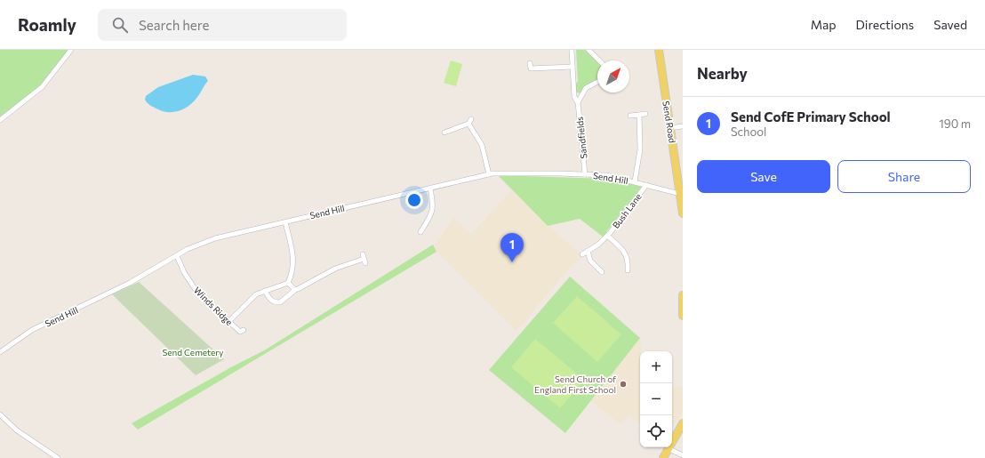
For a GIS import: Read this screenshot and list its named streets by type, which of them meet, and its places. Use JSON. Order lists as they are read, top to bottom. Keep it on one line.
{"streets":{"main road":["Send Road"],"street":["Sandfields","Send Hill","Bush Lane","Winds Ridge"]},"crossings":[["Send Road","Send Hill"],["Sandfields","Send Hill"],["Send Hill","Bush Lane"],["Send Hill","Winds Ridge"]],"parks":["Send Cemetery"],"places":["Send Church of England First School"],"north":"top right","page":{"header":"Roamly","search":"Search here","nav":["Map","Directions","Saved"],"heading":"Nearby","list":[{"mark":"1","name":"Send CofE Primary School","note":"School","value":"190 m"}],"buttons":["Save","Share"],"pins":"1","map_buttons":["+","−"]}}
